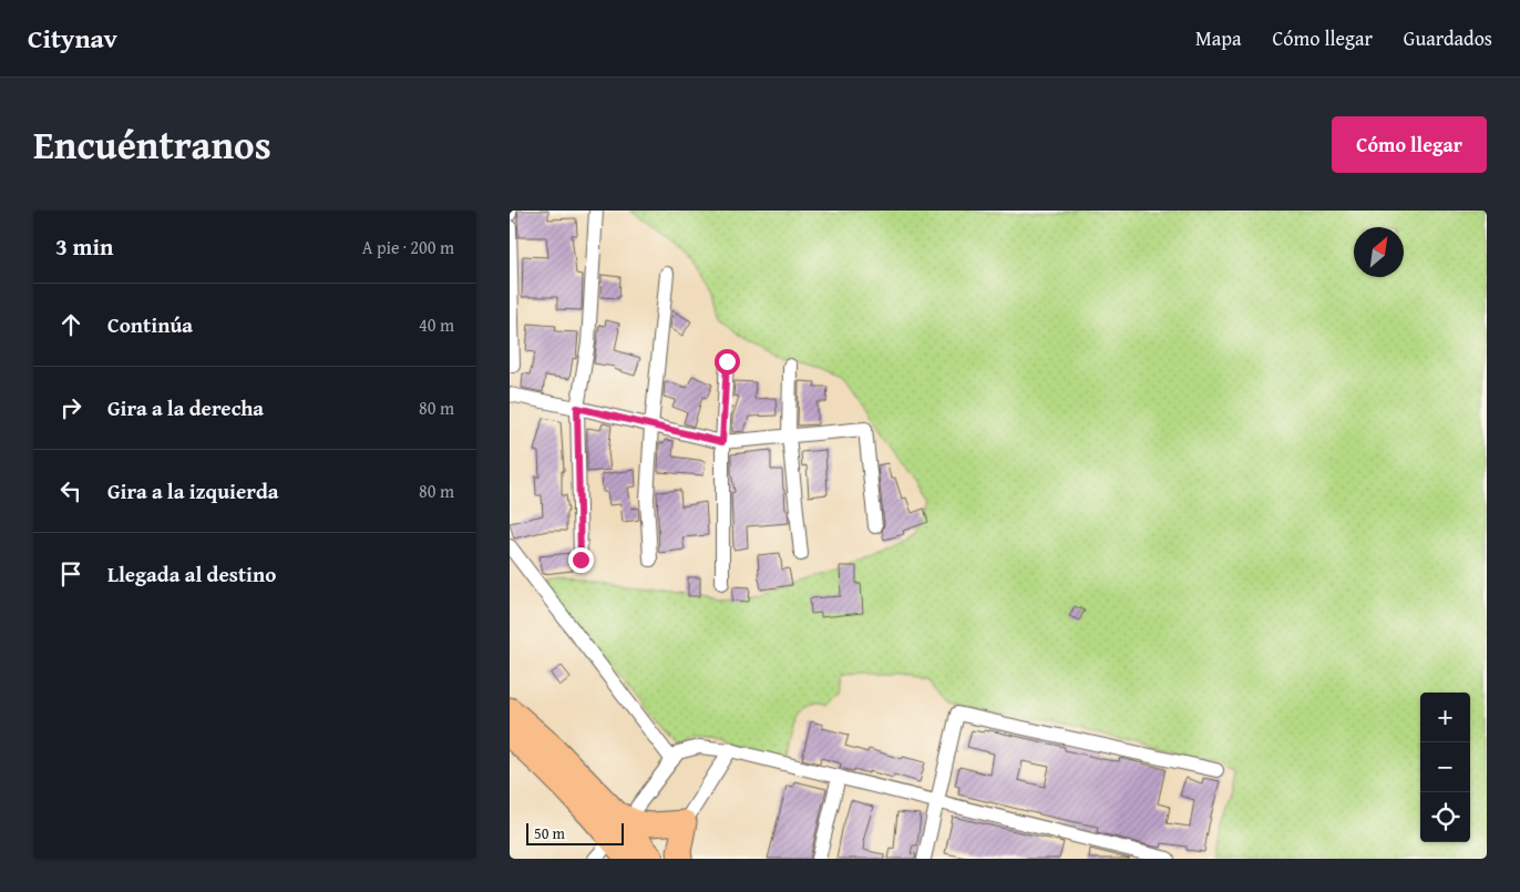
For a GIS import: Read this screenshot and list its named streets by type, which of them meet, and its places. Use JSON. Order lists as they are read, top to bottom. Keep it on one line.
{"scale_bar":"50 m","north":"top right","page":{"header":"Citynav","nav":["Mapa","Cómo llegar","Guardados"],"title":"Encuéntranos","buttons":"Cómo llegar","heading":["3 min","A pie · 200 m"],"list":[["Continúa","40 m"],["Gira a la derecha","80 m"],["Gira a la izquierda","80 m"],"Llegada al destino"],"map_buttons":["+","−"],"scale":"50 m"}}
